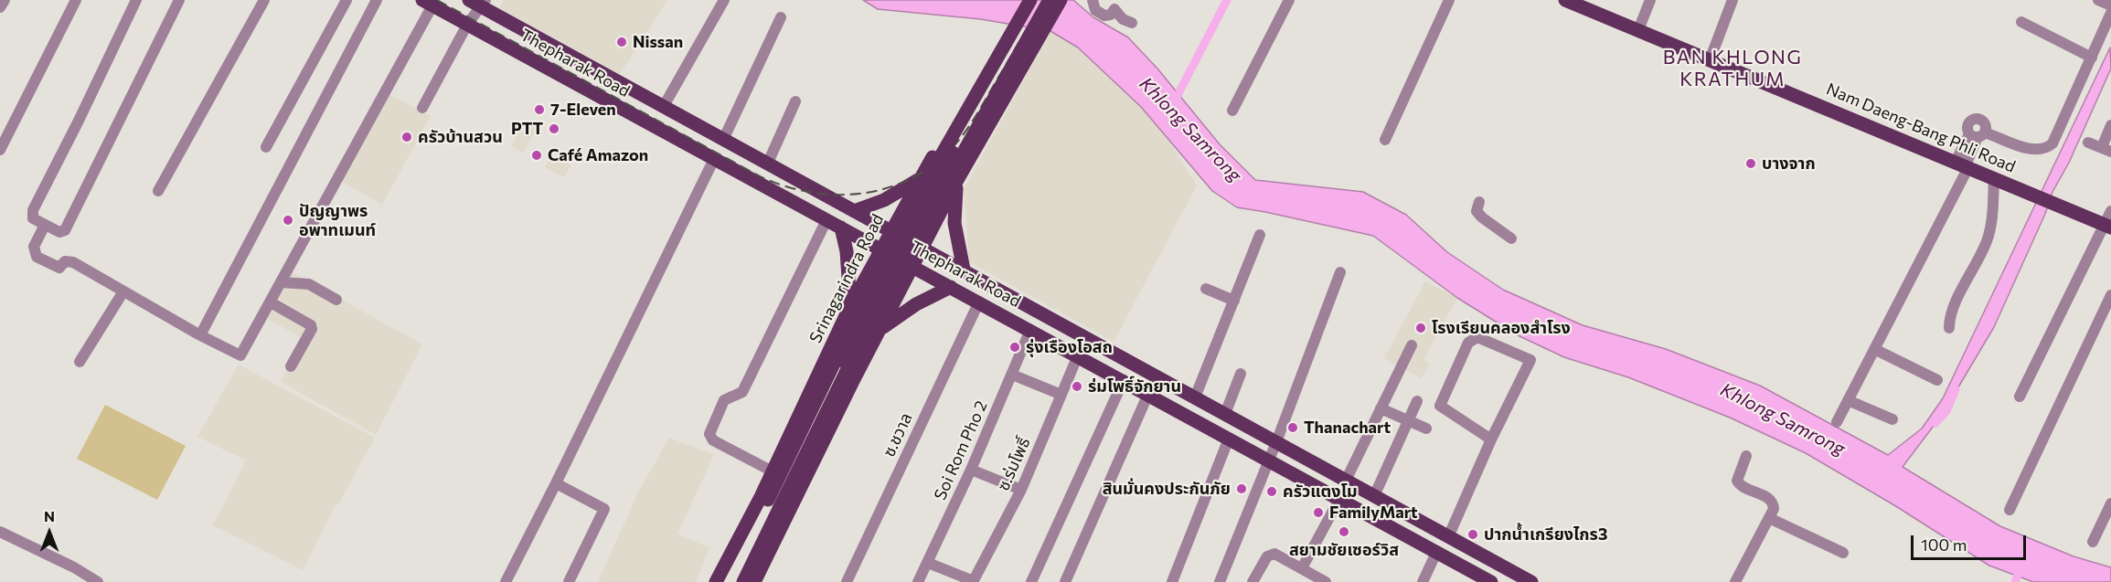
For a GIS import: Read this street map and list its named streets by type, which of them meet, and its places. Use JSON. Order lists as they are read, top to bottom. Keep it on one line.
{"streets":{"main road":["Thepharak Road","Nam Daeng-Bang Phli Road","Srinagarindra Road"],"street":["ซ.ชวาล","Soi Rom Pho 2","ซ.ร่มโพธิ์"]},"crossings":[["Thepharak Road","Srinagarindra Road"],["Thepharak Road","ซ.ชวาล"],["Thepharak Road","Soi Rom Pho 2"],["Thepharak Road","ซ.ร่มโพธิ์"]],"districts":["BAN KHLONG KRATHUM"],"water":["Khlong Samrong"],"places":["Nissan","7-Eleven","PTT","ครัวบ้านสวน","Café Amazon","บางจาก","ปัญญาพร อพาทเมนท์","โรงเรียนคลองสำโรง","รุ่งเรืองโอสถ","ร่มโพธิ์จักยาน","Thanachart","สินมั่นคงประกันภัย","ครัวแตงโม","FamilyMart","สยามชัยเซอร์วิส","ปากน้ำเกรียงไกร3"],"scale_bar":"100 m","north":"top"}
